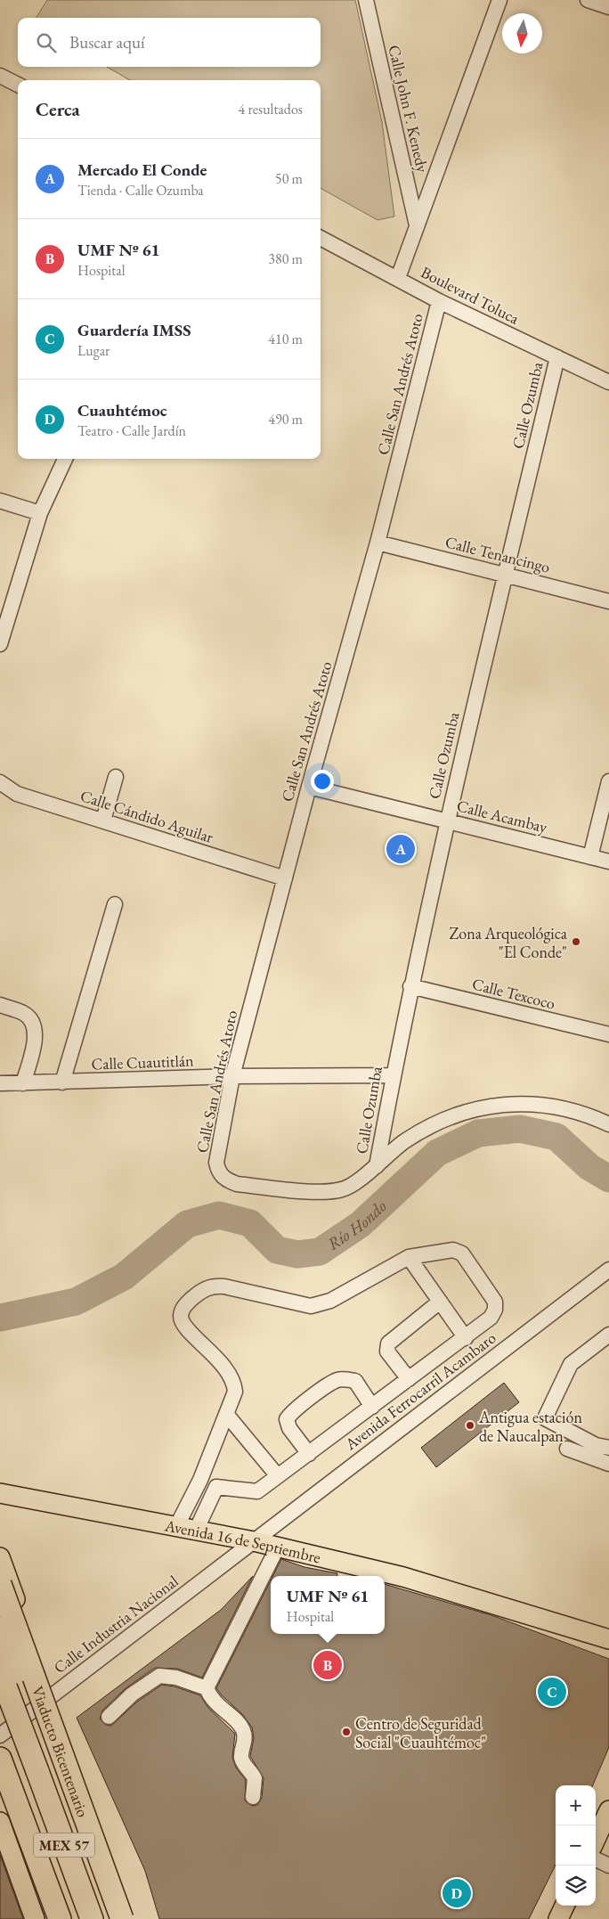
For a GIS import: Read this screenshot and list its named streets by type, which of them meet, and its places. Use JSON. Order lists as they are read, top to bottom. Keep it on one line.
{"streets":{"highway":["Viaducto Bicentenario","MEX 57"],"main road":["Avenida 16 de Septiembre"],"street":["Calle John F. Kenedy","Boulevard Toluca","Calle San Andrés Atoto","Calle Ozumba","Calle Tenancingo","Calle Cándido Aguilar","Calle Acambay","Calle Texcoco","Calle Cuautitlán","Avenida Ferrocarril Acambaro","Calle Industria Nacional"]},"crossings":[["Boulevard Toluca","Calle San Andrés Atoto"],["Boulevard Toluca","Calle Ozumba"],["Calle San Andrés Atoto","Calle Ozumba"],["Calle San Andrés Atoto","Calle Tenancingo"],["Calle San Andrés Atoto","Calle Cándido Aguilar"],["Calle San Andrés Atoto","Calle Acambay"],["Calle San Andrés Atoto","Calle Cuautitlán"],["Calle Ozumba","Calle Tenancingo"],["Calle Ozumba","Calle Acambay"],["Calle Ozumba","Calle Texcoco"],["Calle Ozumba","Calle Cuautitlán"],["Avenida Ferrocarril Acambaro","Avenida 16 de Septiembre"],["Avenida Ferrocarril Acambaro","Calle Industria Nacional"],["Avenida 16 de Septiembre","Calle Industria Nacional"]],"water":["Río Hondo"],"places":["Zona Arqueológica \"El Conde\"","Antigua estación de Naucalpan","Centro de Seguridad Social \"Cuauhtémoc\""],"north":"bottom","page":{"search":"Buscar aquí","heading":["Cerca","4 resultados"],"list":[{"mark":"A","name":"Mercado El Conde","note":"Tienda · Calle Ozumba","value":"50 m"},{"mark":"B","name":"UMF Nº 61","note":"Hospital","value":"380 m"},{"mark":"C","name":"Guardería IMSS","note":"Lugar","value":"410 m"},{"mark":"D","name":"Cuauhtémoc","note":"Teatro · Calle Jardín","value":"490 m"}],"pins":["A","B","C","D"],"popup":["UMF Nº 61","Hospital"],"map_buttons":["+","−"]}}
